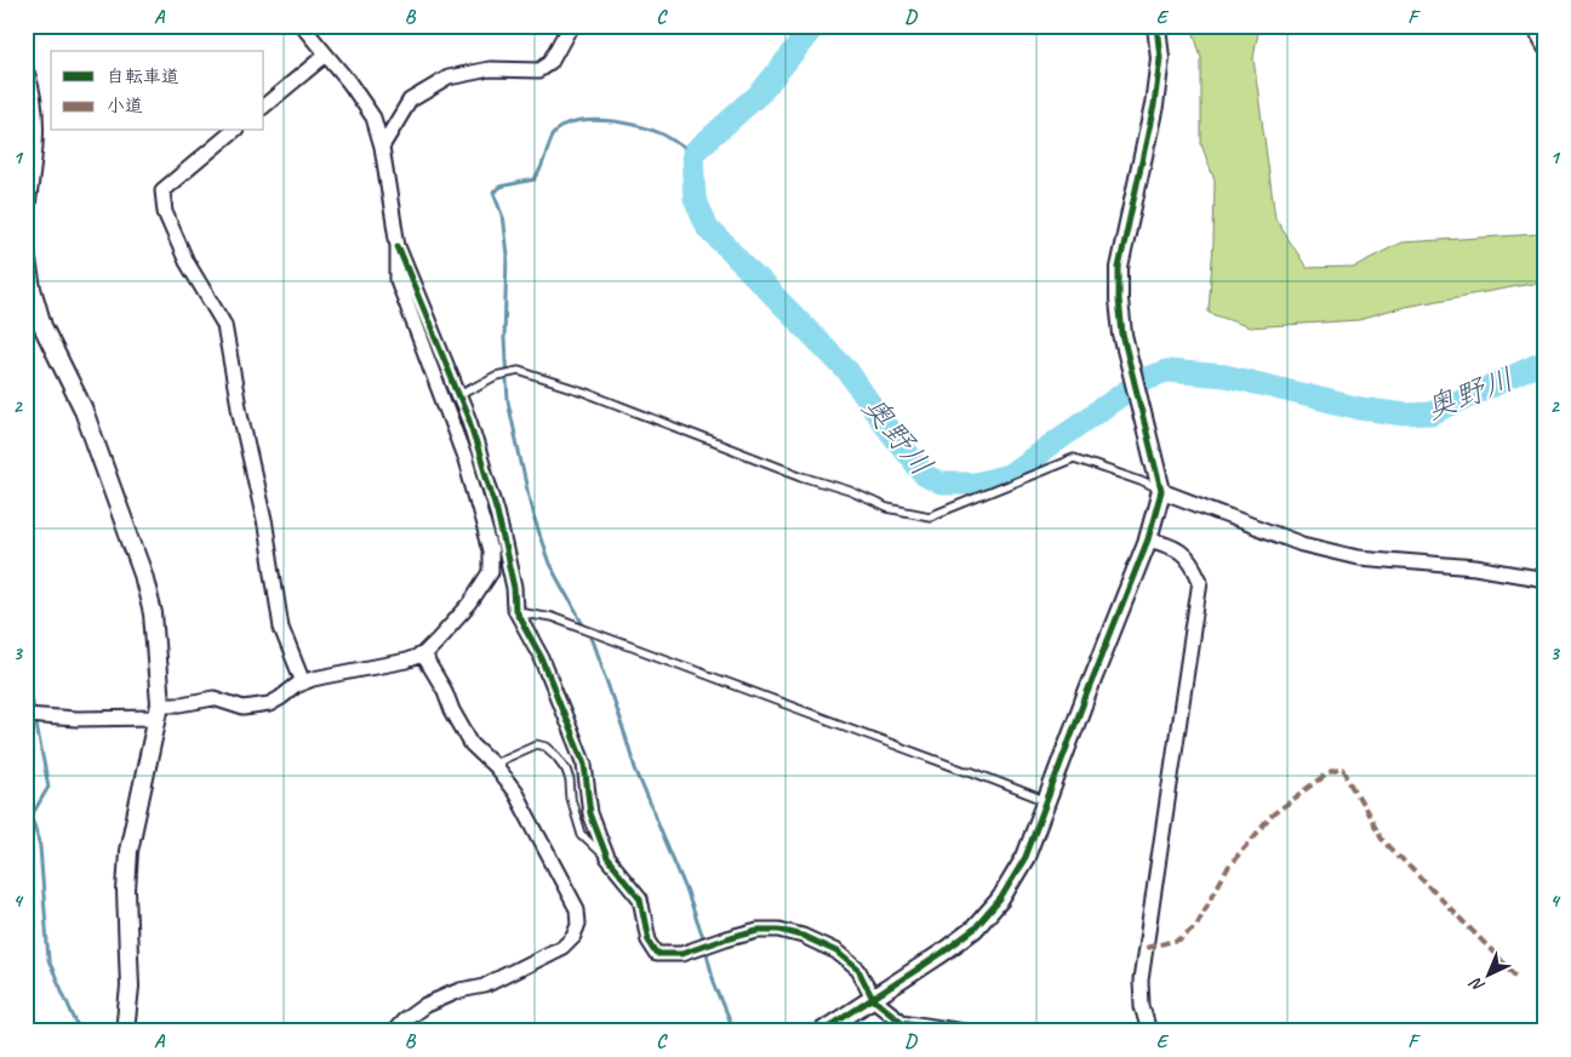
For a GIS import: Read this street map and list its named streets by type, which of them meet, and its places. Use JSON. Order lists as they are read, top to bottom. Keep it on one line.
{"water":["奥野川"],"legend":["自転車道","小道"],"north":"bottom left","grid":{"columns":["A","B","C","D","E","F"],"rows":["1","2","3","4"]}}
